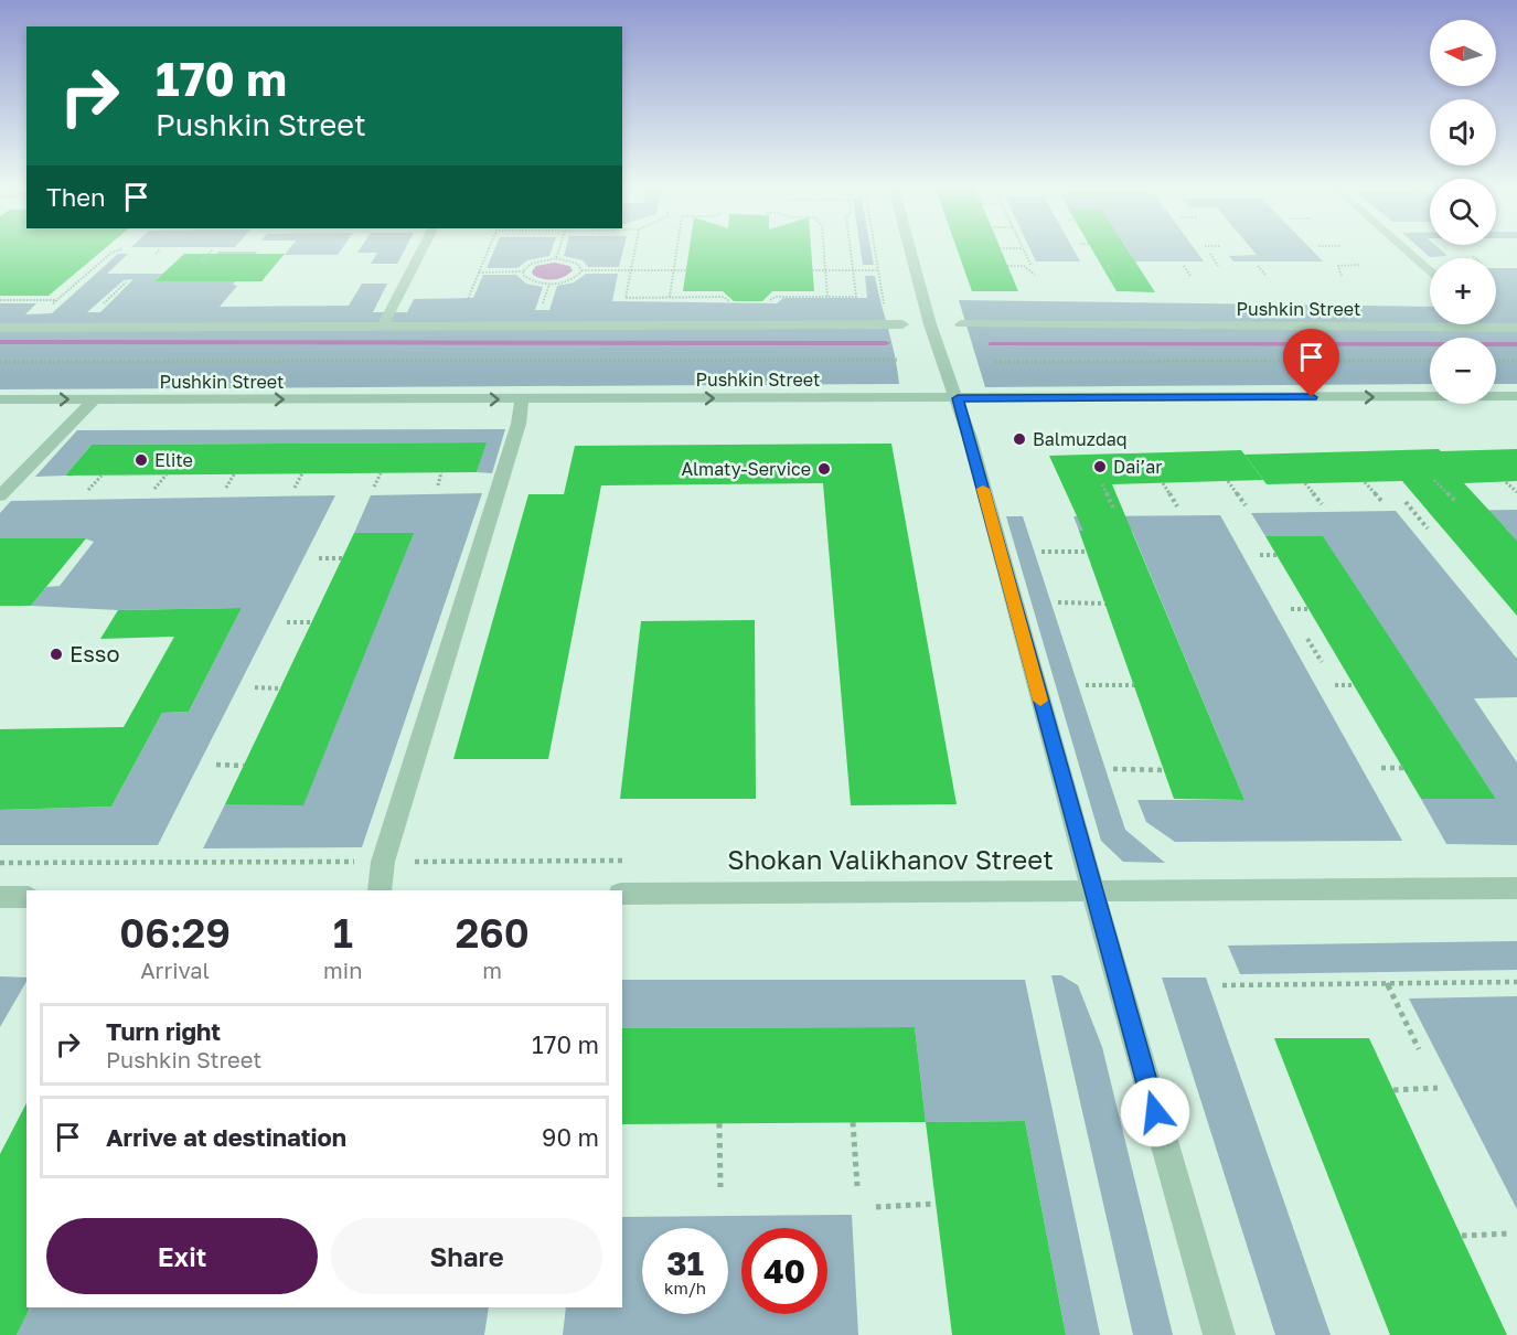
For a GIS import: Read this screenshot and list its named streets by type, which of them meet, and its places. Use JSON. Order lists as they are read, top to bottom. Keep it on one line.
{"streets":{"street":["Pushkin Street","Shokan Valikhanov Street"]},"places":["Balmuzdaq","Elite","Dai’ar","Almaty-Service","Esso"],"north":"left","page":{"map_buttons":["+","−"],"turn":["170 m","Pushkin Street"],"then":"Then","eta":["06:29","Arrival","1","min","260","m"],"list":[{"name":"Turn right","note":"Pushkin Street","value":"170 m"},{"name":"Arrive at destination","value":"90 m"}],"buttons":["Exit","Share"],"speed":"31 km/h","limit":"40"}}
